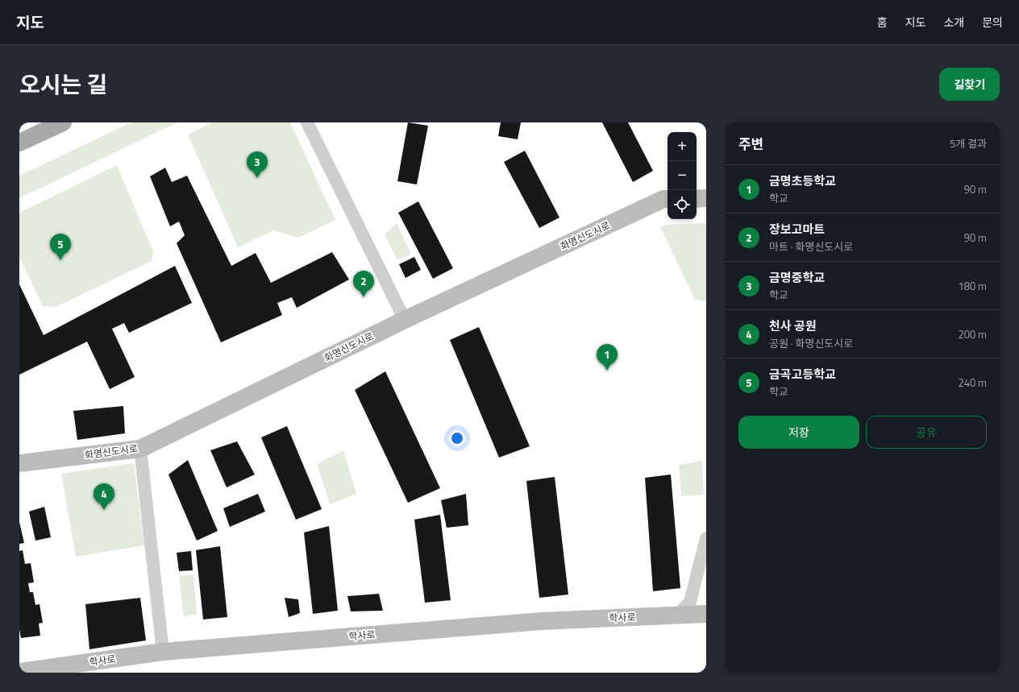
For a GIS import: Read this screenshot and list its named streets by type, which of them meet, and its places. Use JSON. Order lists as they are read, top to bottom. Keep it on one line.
{"streets":{"main road":["화명신도시로","학사로"]},"page":{"header":"지도","nav":["홈","지도","소개","문의"],"title":"오시는 길","buttons":["길찾기",["저장","공유"]],"heading":["주변","5개 결과"],"map_buttons":["+","−"],"pins":["3","5","2","1","4"],"list":[{"mark":"1","name":"금명초등학교","note":"학교","value":"90 m"},{"mark":"2","name":"장보고마트","note":"마트 · 화명신도시로","value":"90 m"},{"mark":"3","name":"금명중학교","note":"학교","value":"180 m"},{"mark":"4","name":"천사 공원","note":"공원 · 화명신도시로","value":"200 m"},{"mark":"5","name":"금곡고등학교","note":"학교","value":"240 m"}]}}
